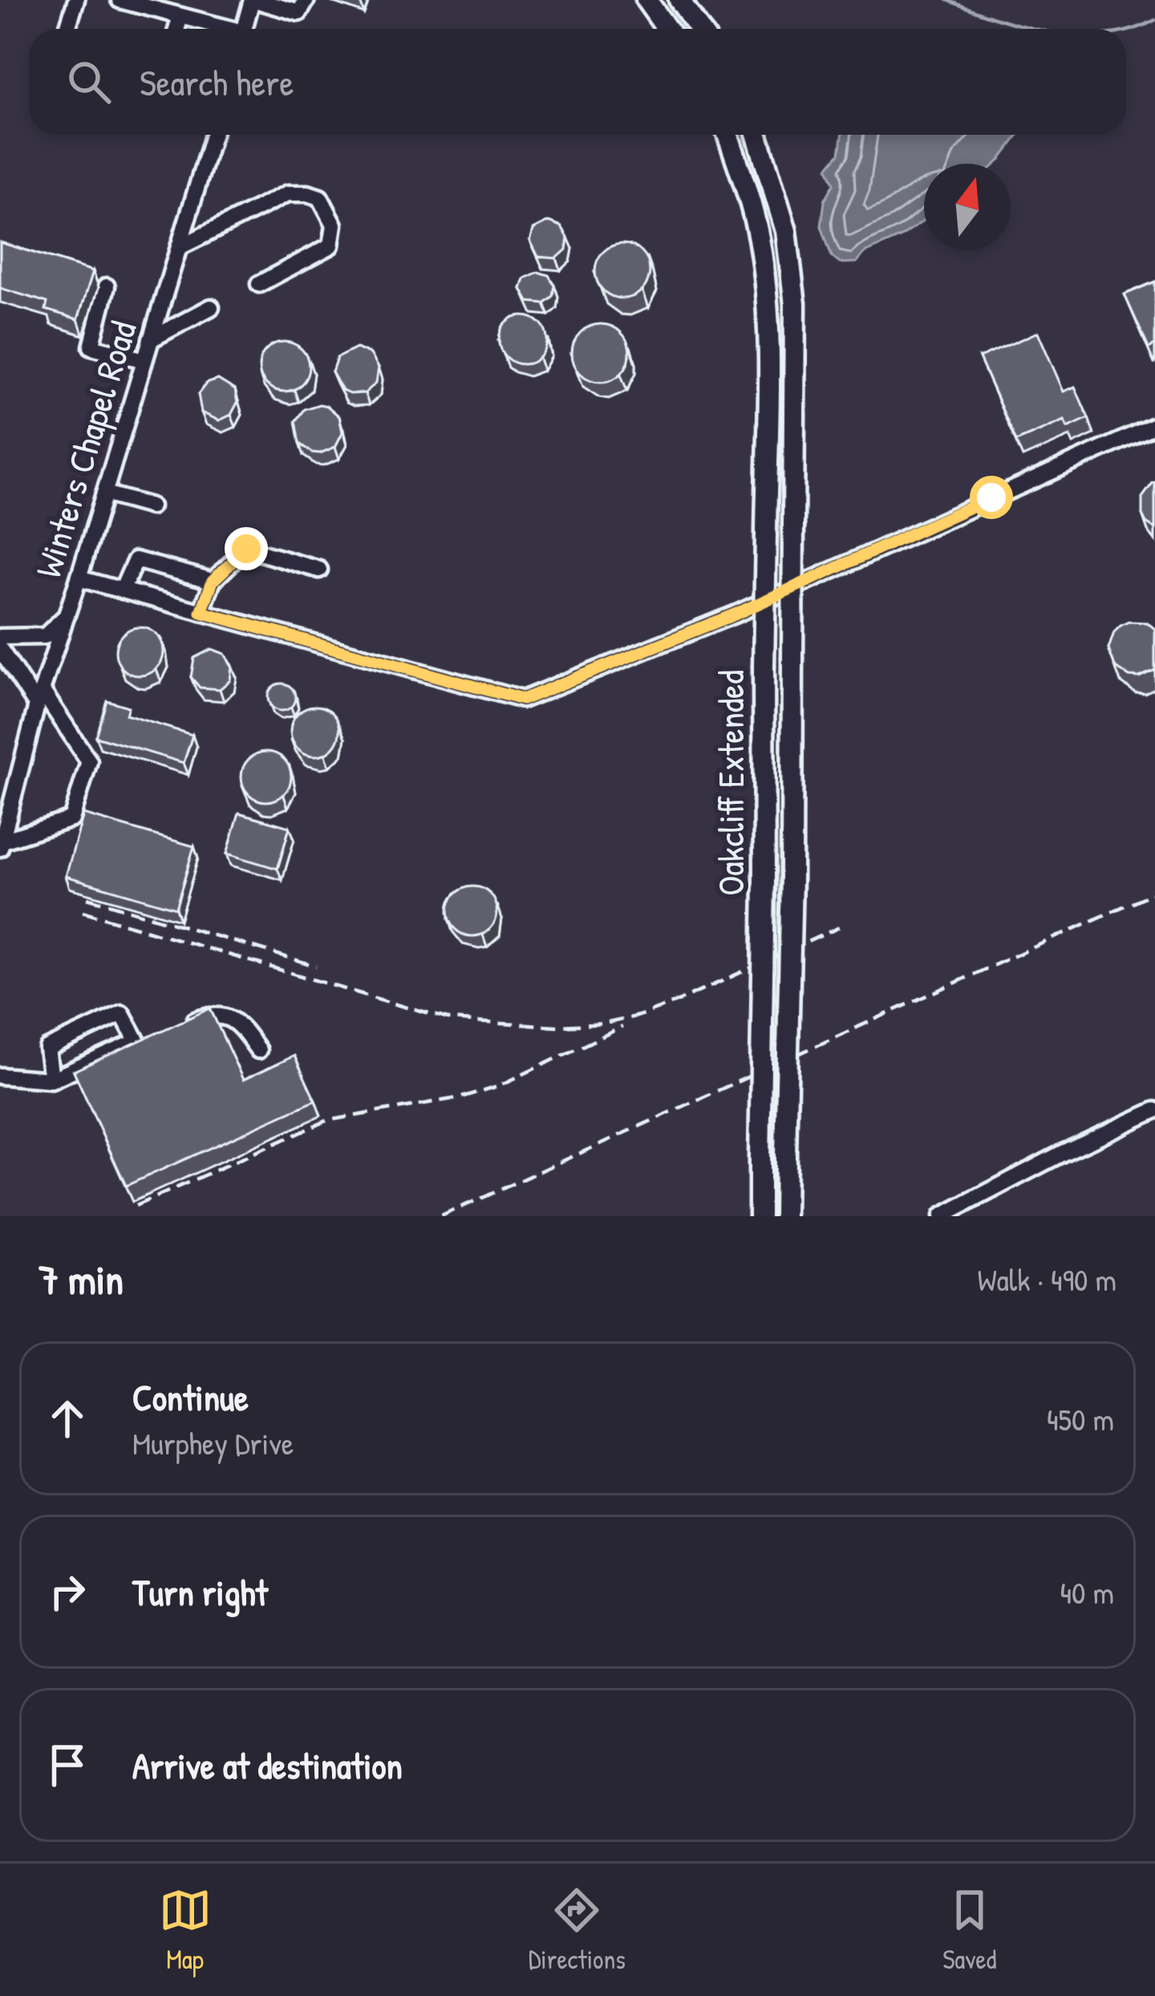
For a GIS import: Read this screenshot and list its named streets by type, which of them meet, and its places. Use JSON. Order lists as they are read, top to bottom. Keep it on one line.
{"streets":{"main road":["Oakcliff Extended"],"street":["Winters Chapel Road"]},"north":"top","page":{"search":"Search here","heading":["7 min","Walk · 490 m"],"list":[["Continue","Murphey Drive","450 m"],["Turn right","40 m"],"Arrive at destination"],"nav":["Map","Directions","Saved"]}}
